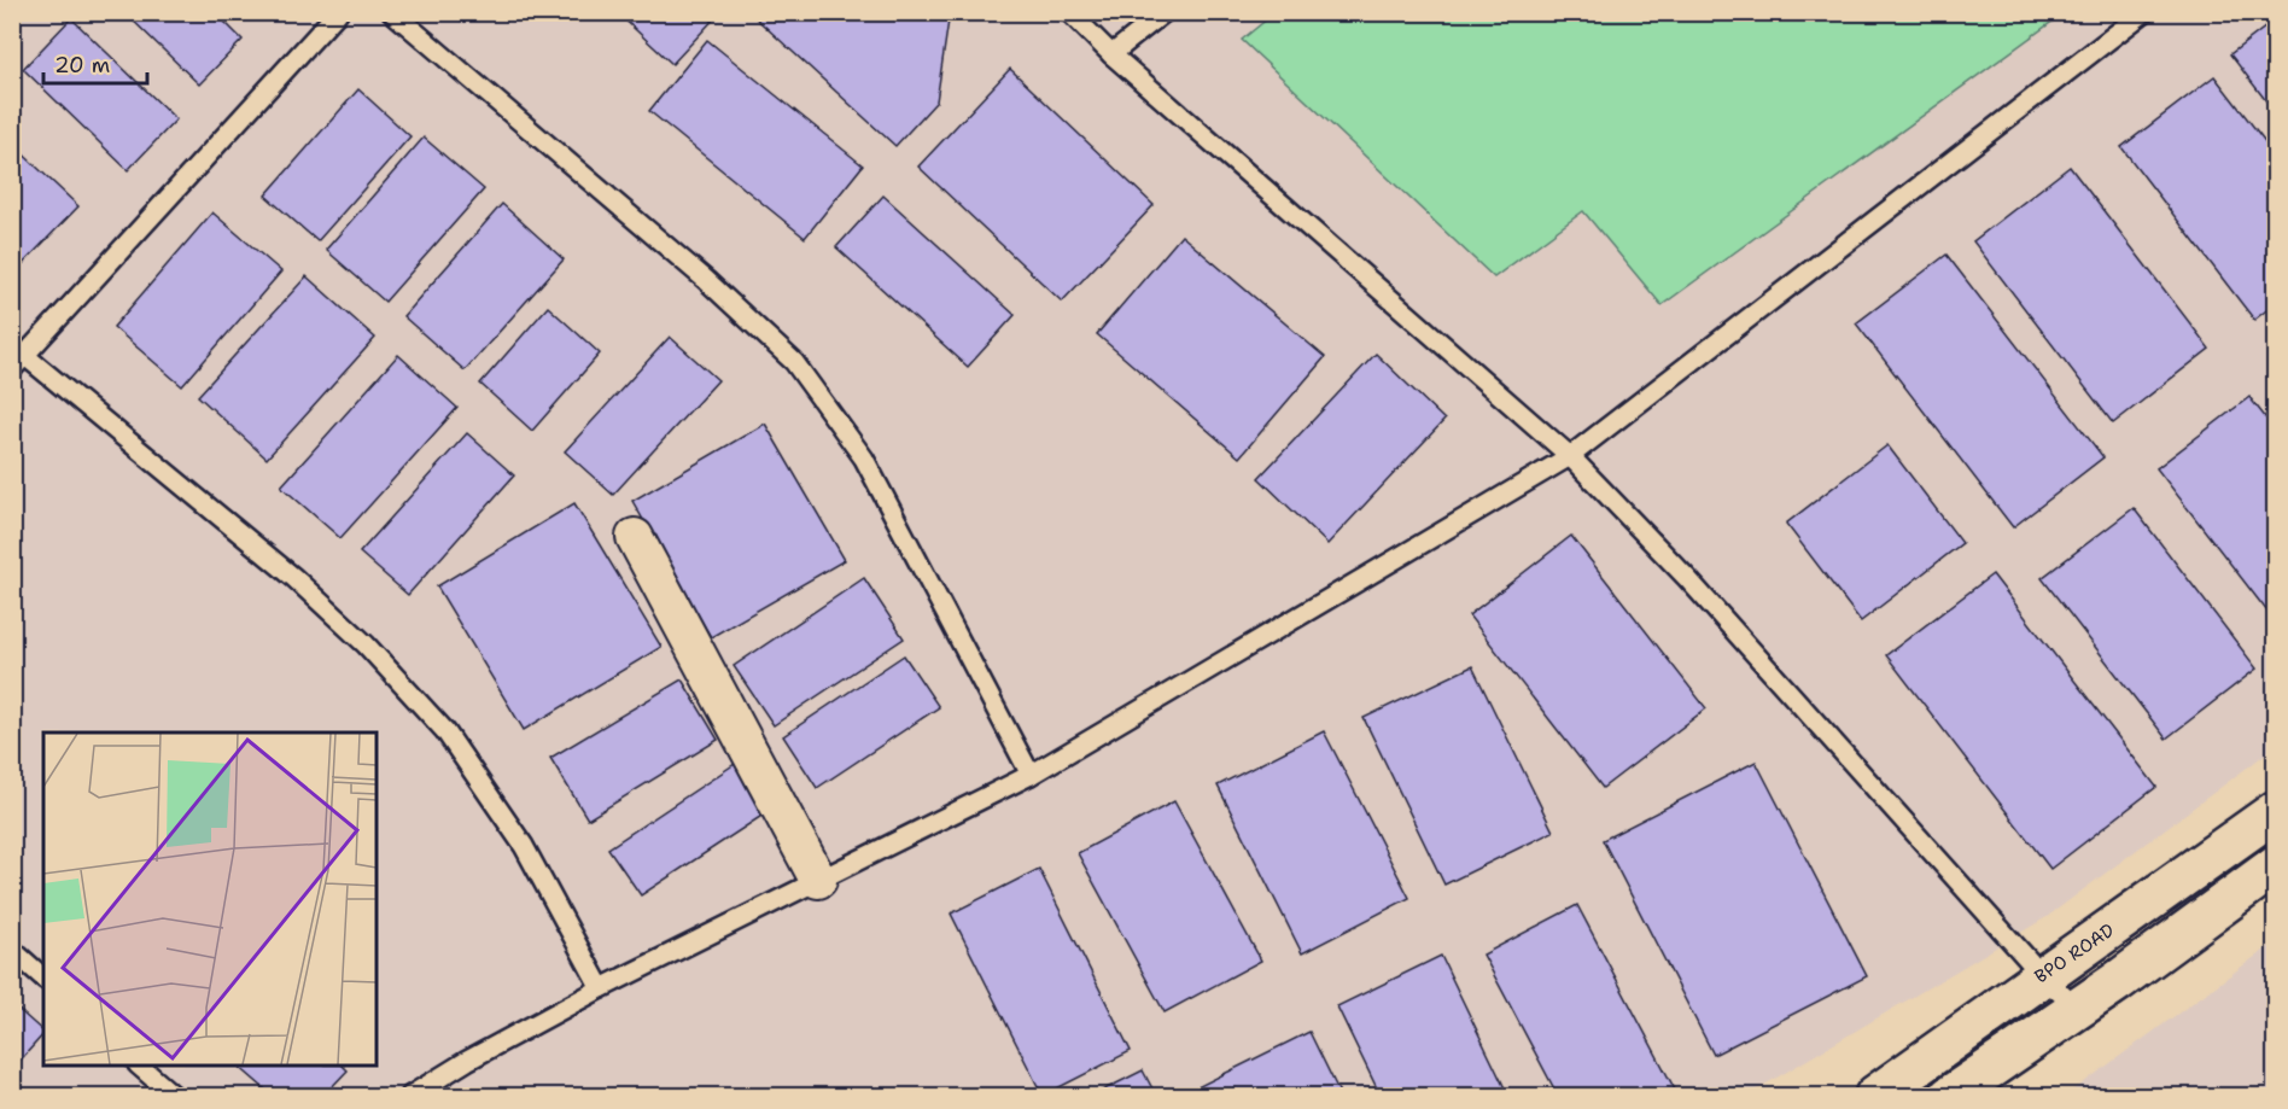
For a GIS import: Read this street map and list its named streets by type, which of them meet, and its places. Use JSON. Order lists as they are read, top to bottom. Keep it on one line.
{"streets":{"street":["BPO ROAD"]},"scale_bar":"20 m"}
